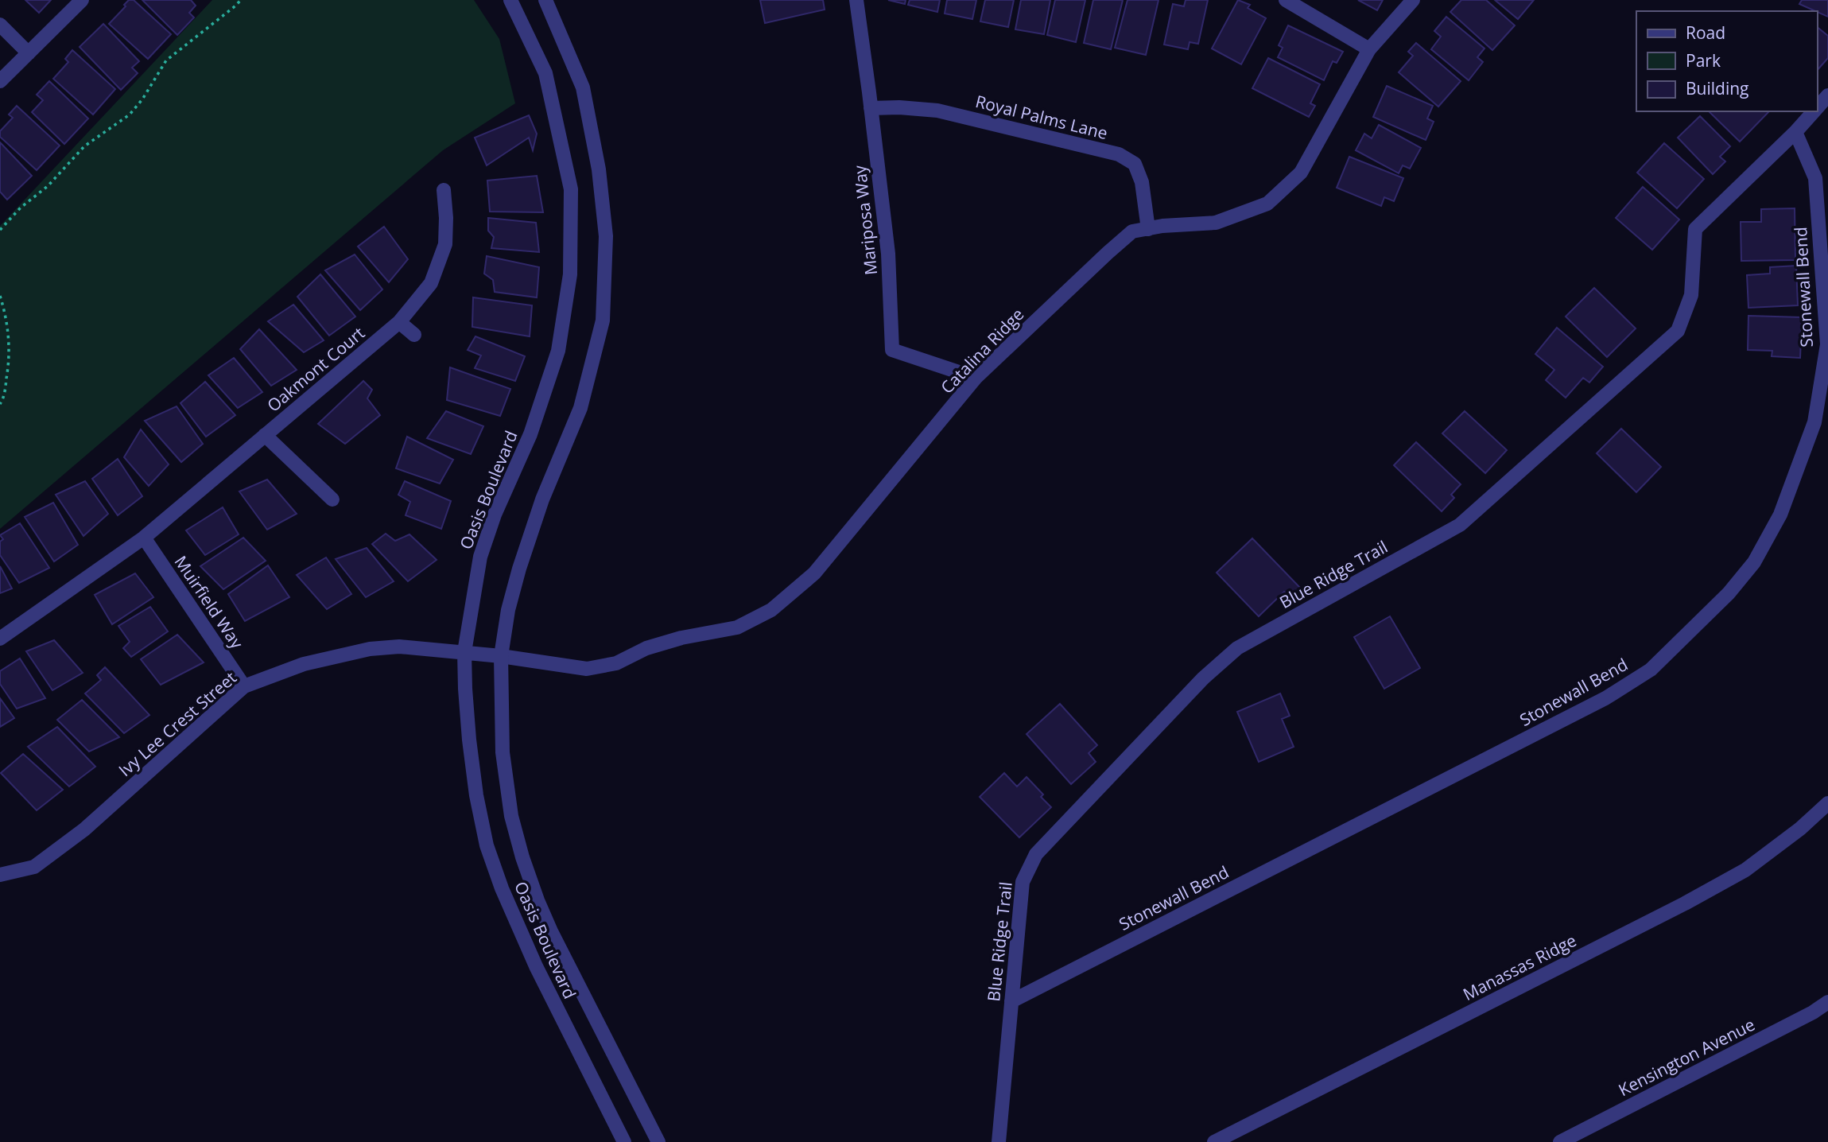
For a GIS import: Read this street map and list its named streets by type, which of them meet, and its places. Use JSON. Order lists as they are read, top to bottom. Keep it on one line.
{"streets":{"street":["Royal Palms Lane","Mariposa Way","Stonewall Bend","Catalina Ridge","Oakmont Court","Oasis Boulevard","Blue Ridge Trail","Muirfield Way","Ivy Lee Crest Street","Manassas Ridge","Kensington Avenue"]},"crossings":[["Royal Palms Lane","Mariposa Way"],["Royal Palms Lane","Catalina Ridge"],["Mariposa Way","Catalina Ridge"],["Stonewall Bend","Blue Ridge Trail"],["Catalina Ridge","Oasis Boulevard"],["Catalina Ridge","Ivy Lee Crest Street"],["Oakmont Court","Muirfield Way"],["Oasis Boulevard","Ivy Lee Crest Street"],["Muirfield Way","Ivy Lee Crest Street"]],"legend":["Road","Park","Building"]}
